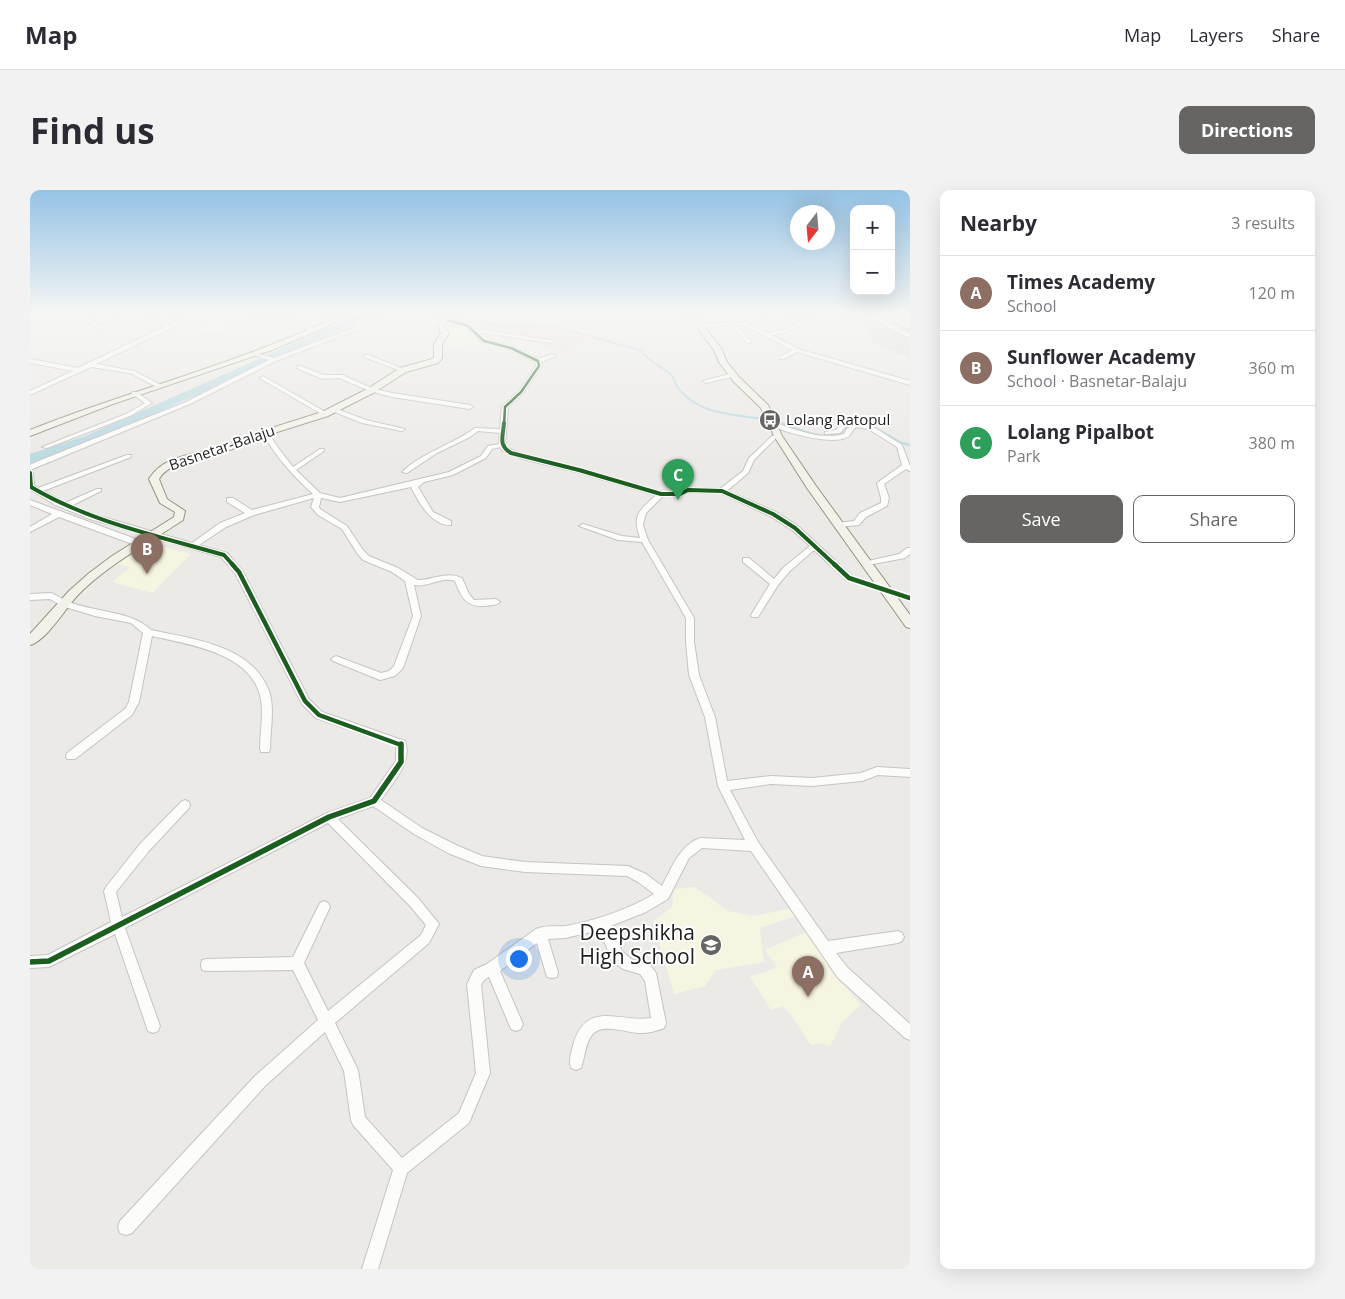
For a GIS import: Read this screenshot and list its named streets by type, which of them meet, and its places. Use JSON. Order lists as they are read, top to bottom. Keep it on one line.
{"streets":{"street":["Basnetar-Balaju"]},"places":{"bus stop":["Lolang Ratopul"],"school or university":["Deepshikha High School"]},"north":"bottom","page":{"header":"Map","nav":["Map","Layers","Share"],"buttons":["Directions",["Save","Share"]],"title":"Find us","heading":["Nearby","3 results"],"map_buttons":["+","−"],"list":[{"mark":"A","name":"Times Academy","note":"School","value":"120 m"},{"mark":"B","name":"Sunflower Academy","note":"School · Basnetar-Balaju","value":"360 m"},{"mark":"C","name":"Lolang Pipalbot","note":"Park","value":"380 m"}],"pins":["C","B","A"]}}
